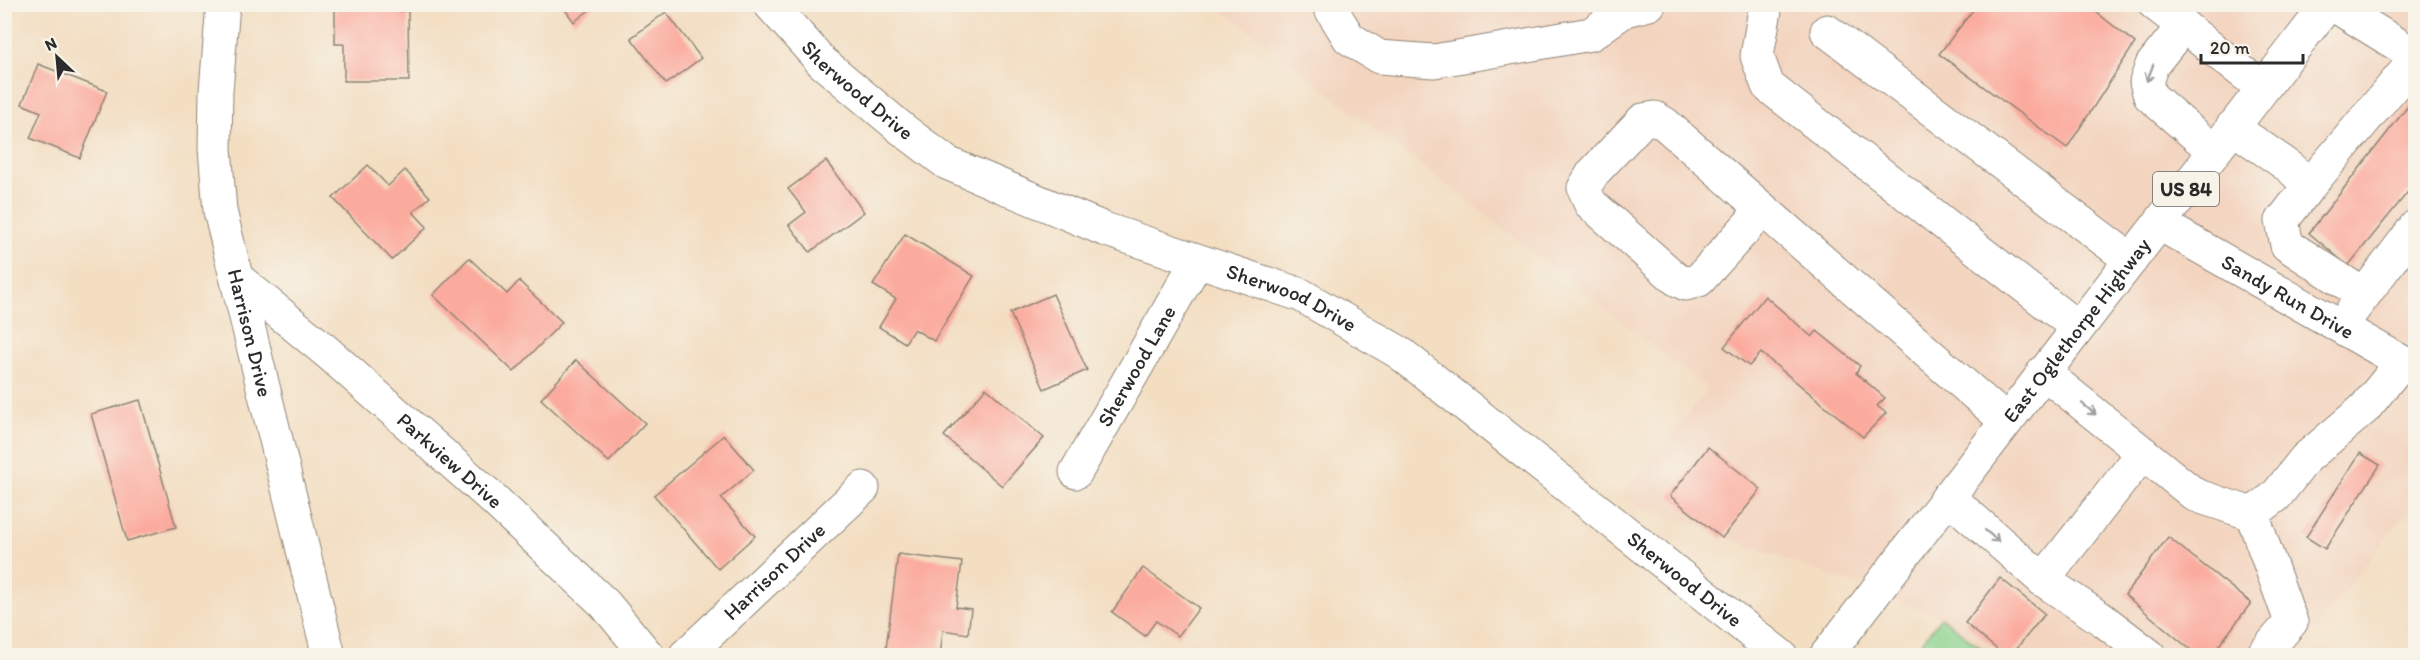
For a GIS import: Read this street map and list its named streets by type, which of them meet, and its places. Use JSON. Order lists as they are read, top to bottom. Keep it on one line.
{"streets":{"main road":["Sherwood Drive","US 84","Sandy Run Drive","East Oglethorpe Highway","Harrison Drive","Sherwood Lane","Parkview Drive"]},"crossings":[["Sherwood Drive","Sherwood Lane"],["Sandy Run Drive","East Oglethorpe Highway"],["Harrison Drive","Parkview Drive"]],"scale_bar":"20 m","north":"top left"}
